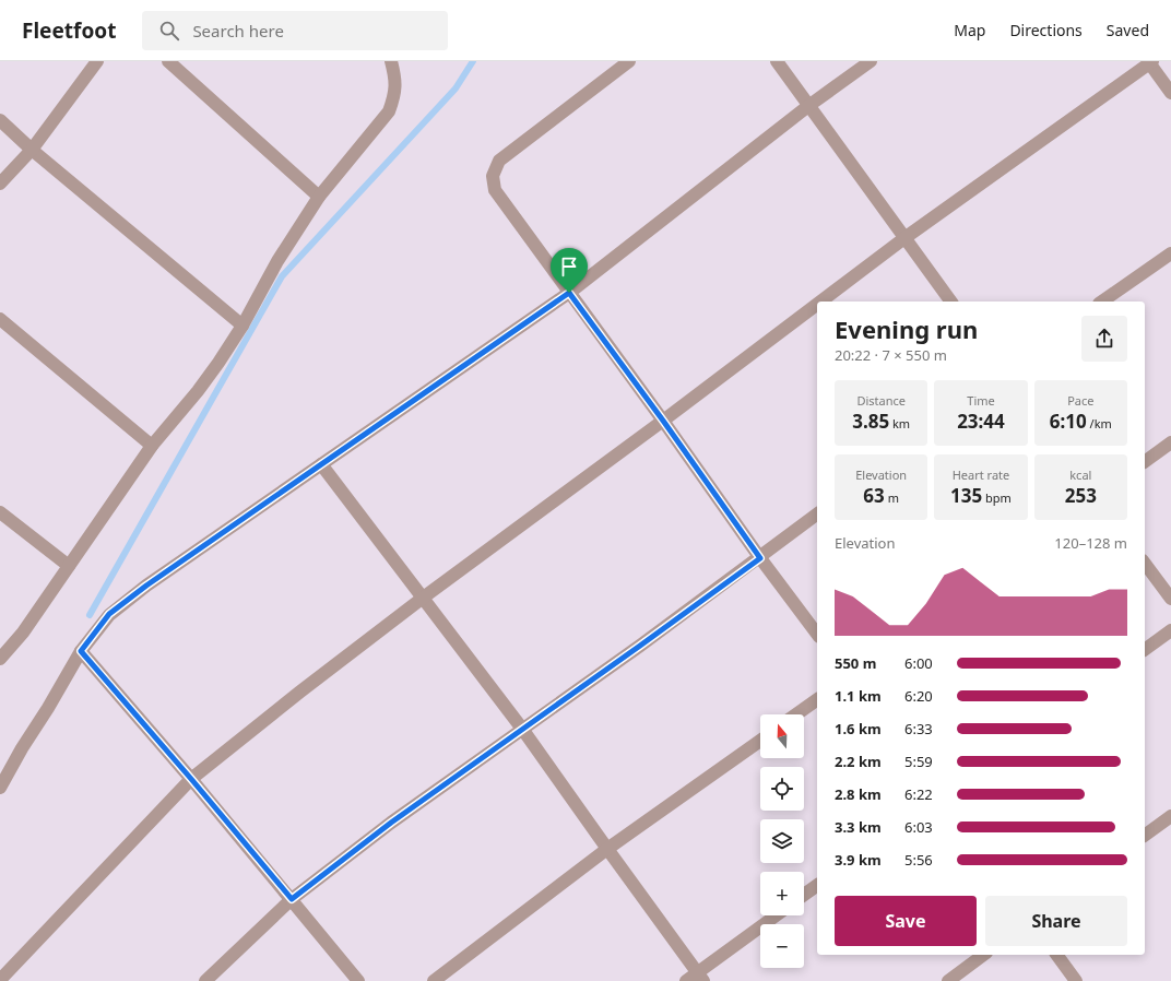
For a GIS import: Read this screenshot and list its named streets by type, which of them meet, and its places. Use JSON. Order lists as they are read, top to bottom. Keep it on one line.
{"north":"top","page":{"header":"Fleetfoot","search":"Search here","nav":["Map","Directions","Saved"],"heading":["Evening run","20:22 · 7 × 550 m"],"stats":[["Distance","3.85 km"],["Time","23:44"],["Pace","6:10 /km"],["Elevation","63 m"],["Heart rate","135 bpm"],["kcal","253"]],"chart":["Elevation","120–128 m"],"list":[{"name":"550 m","note":"6:00"},{"name":"1.1 km","note":"6:20"},{"name":"1.6 km","note":"6:33"},{"name":"2.2 km","note":"5:59"},{"name":"2.8 km","note":"6:22"},{"name":"3.3 km","note":"6:03"},{"name":"3.9 km","note":"5:56"}],"map_buttons":["+","−"],"buttons":["Save","Share"]}}
